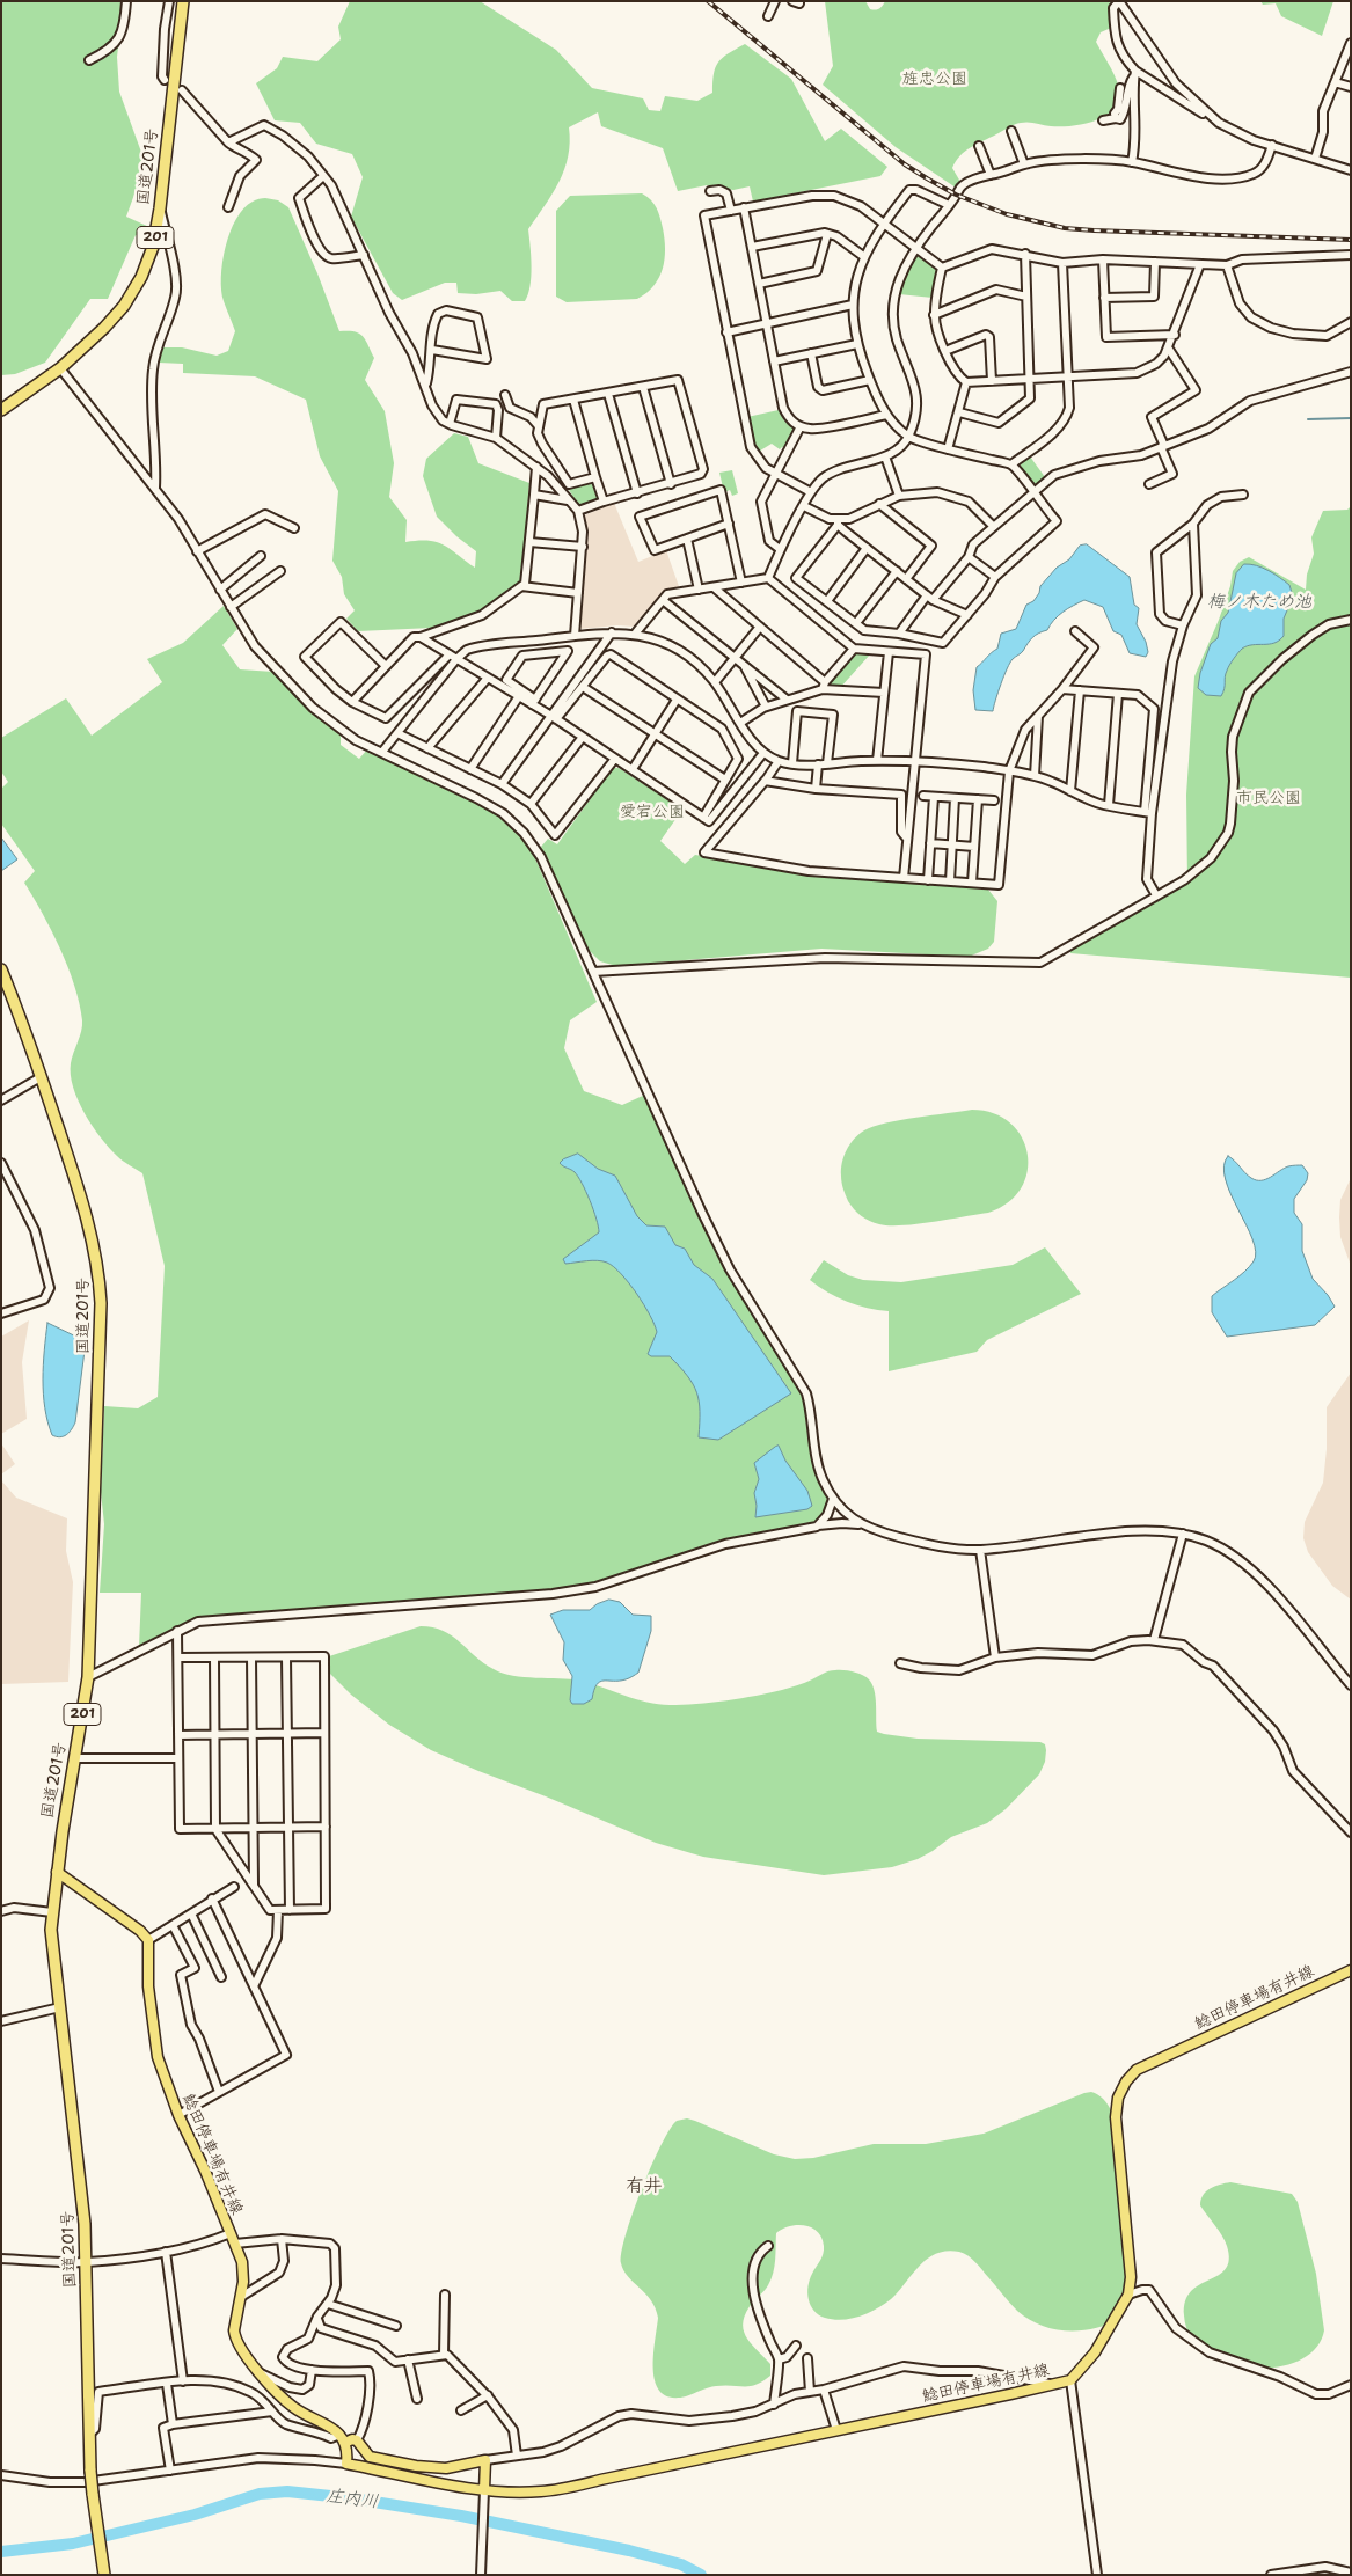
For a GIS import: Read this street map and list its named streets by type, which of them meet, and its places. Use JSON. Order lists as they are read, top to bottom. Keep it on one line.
{"streets":{"highway":["国道201号","201"],"main road":["鯰田停車場有井線"]},"districts":["有井"],"water":["梅ノ木ため池","庄内川"],"parks":["旌忠公園","市民公園","愛宕公園"]}
